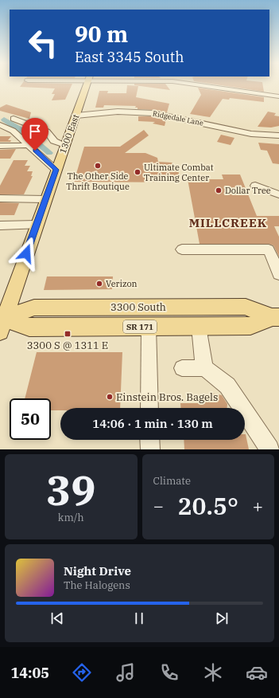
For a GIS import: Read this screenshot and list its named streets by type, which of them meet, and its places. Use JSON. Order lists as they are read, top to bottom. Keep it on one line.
{"streets":{"main road":["1300 East","3300 South","SR 171"],"street":["Ridgedale Lane"]},"crossings":[["Ridgedale Lane","1300 East"],["1300 East","3300 South"]],"districts":["MILLCREEK"],"places":{"other":["The Other Side Thrift Boutique","Ultimate Combat Training Center","Dollar Tree","Verizon","Einstein Bros. Bagels"],"transit":["3300 S @ 1311 E"]},"page":{"turn":["90 m","East 3345 South"],"limit":"50","trip":"14:06 · 1 min · 130 m","tile":[["39","km/h"],"Climate"],"heat":["−","20.5°","+"],"song":["Night Drive","The Halogens"],"tabs":"14:05"}}
